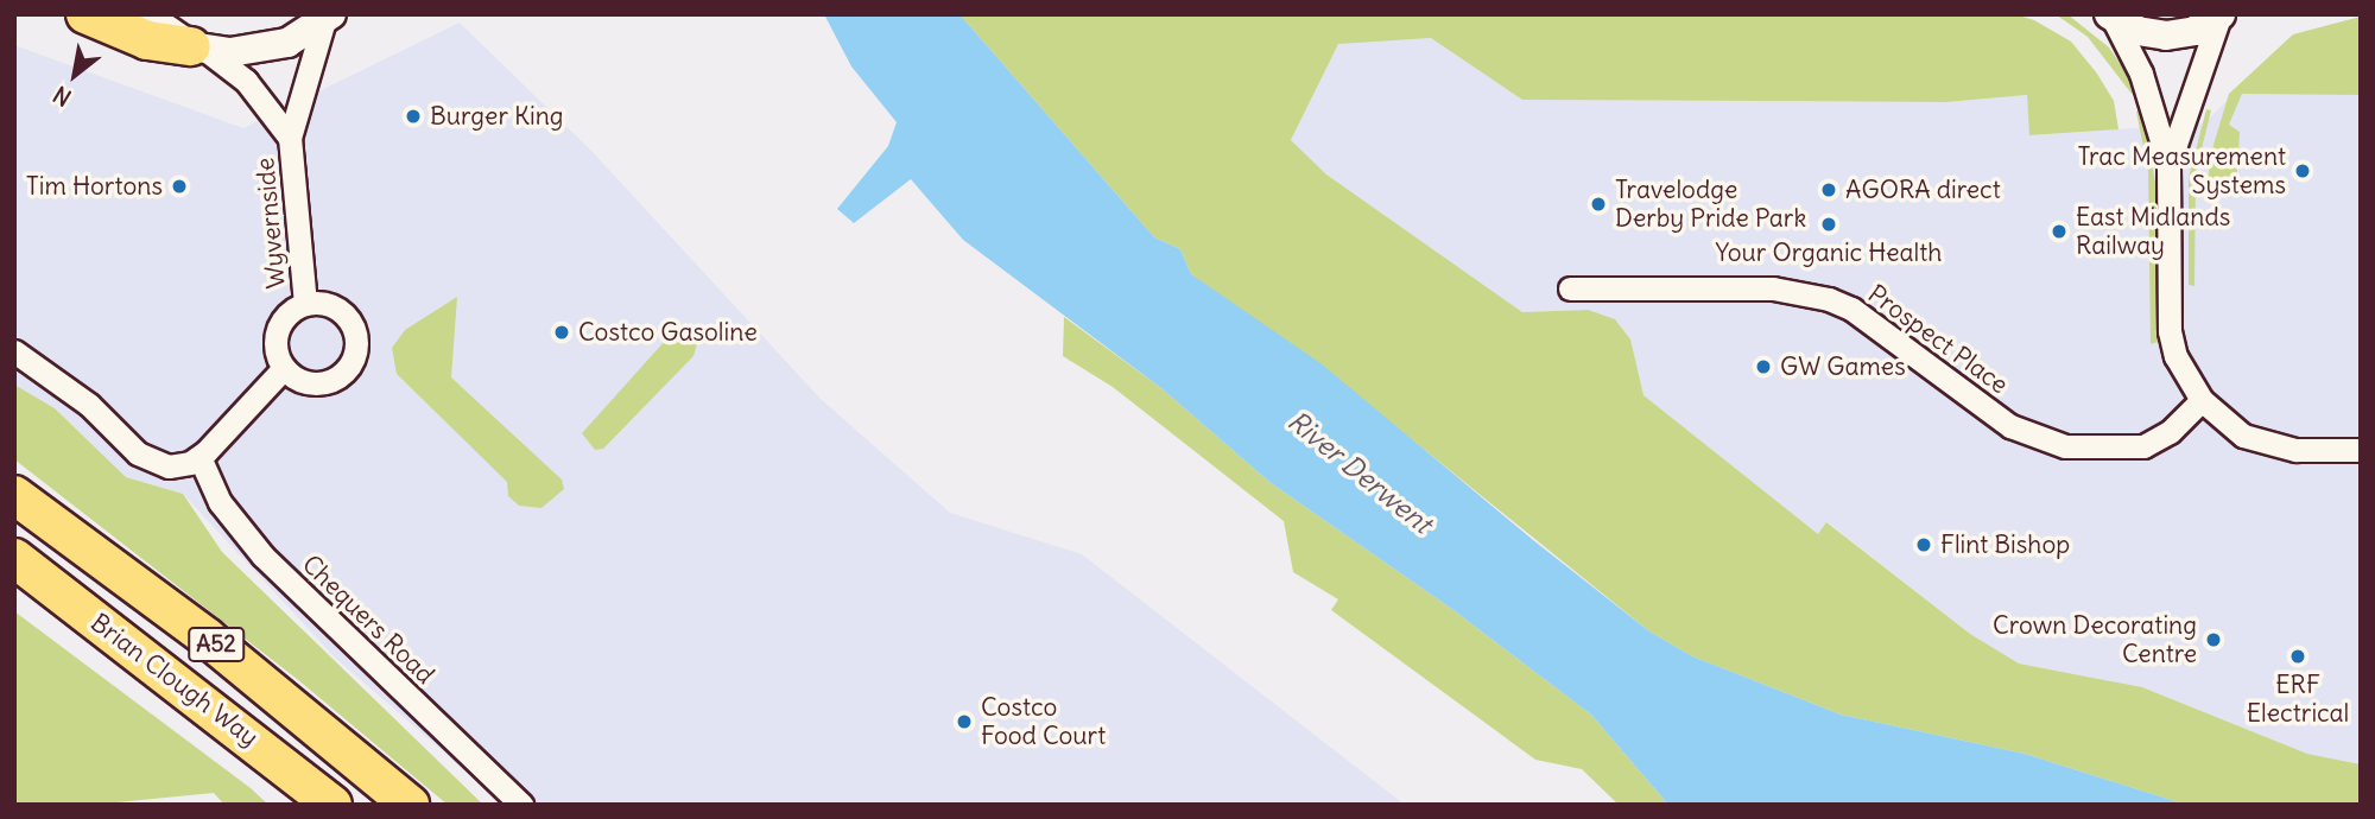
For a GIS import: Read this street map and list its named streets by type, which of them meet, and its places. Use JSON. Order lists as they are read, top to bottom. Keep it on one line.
{"streets":{"highway":["A52","Brian Clough Way"],"street":["Wyvernside","Prospect Place","Chequers Road"]},"water":["River Derwent"],"places":["Burger King","Trac Measurement Systems","Tim Hortons","AGORA direct","Travelodge Derby Pride Park","Your Organic Health","East Midlands Railway","Costco Gasoline","GW Games","Flint Bishop","Crown Decorating Centre","ERF Electrical","Costco Food Court"],"north":"bottom left"}
